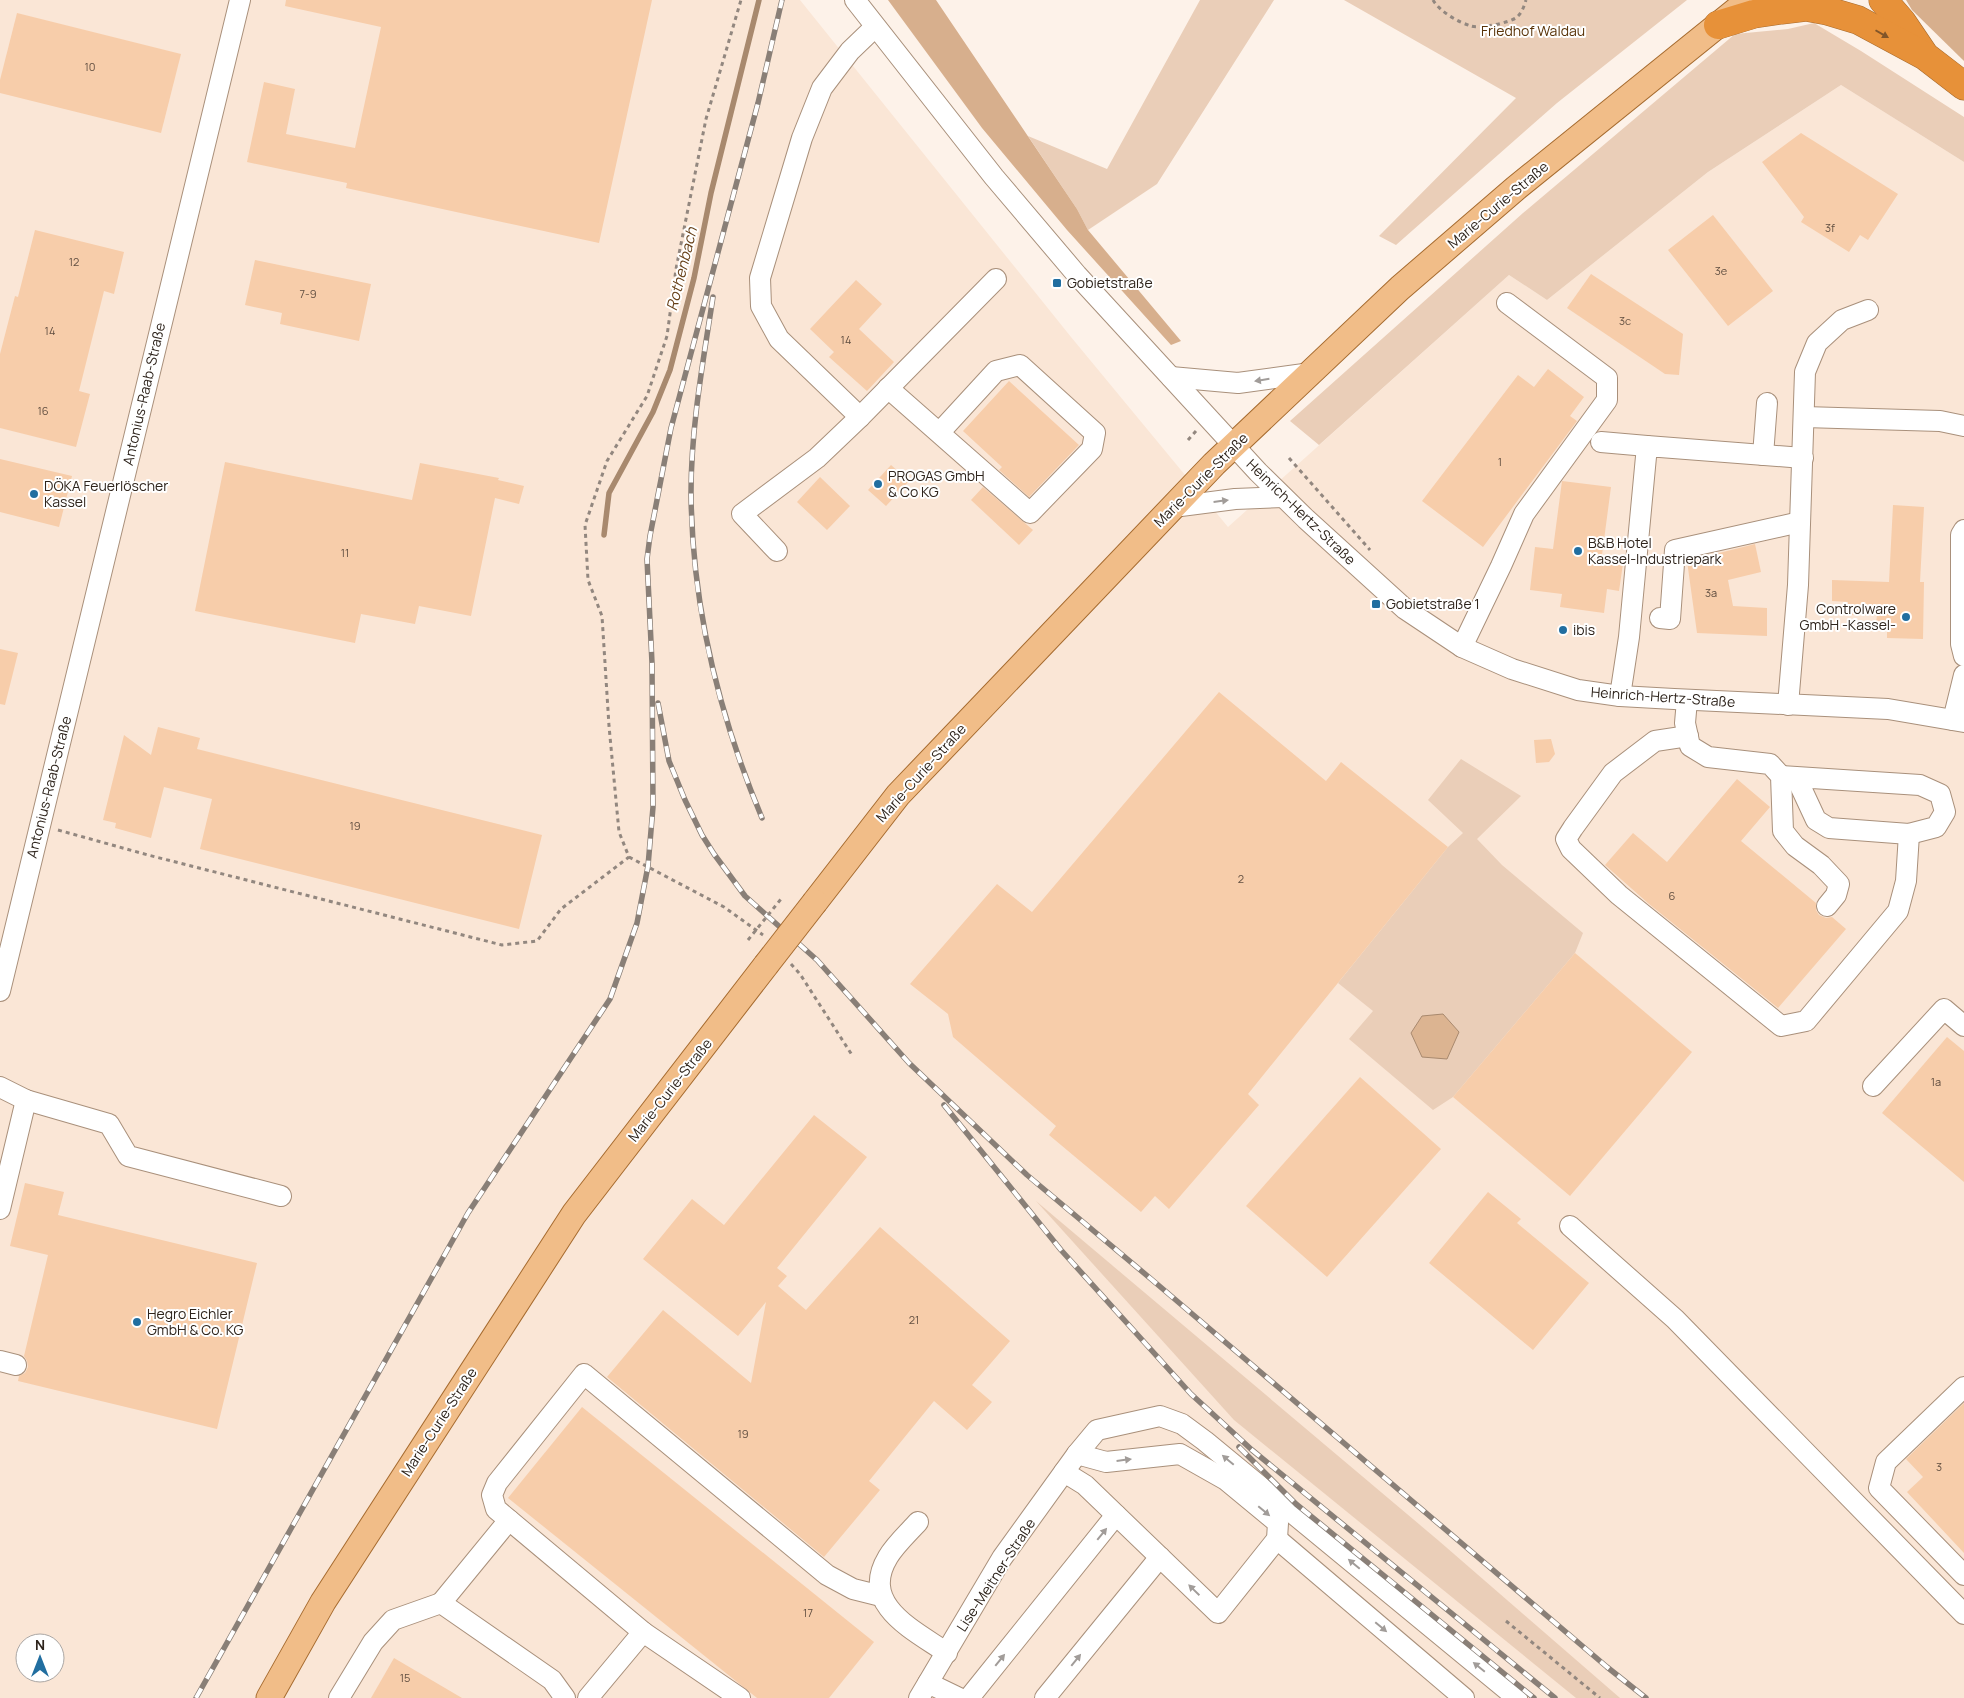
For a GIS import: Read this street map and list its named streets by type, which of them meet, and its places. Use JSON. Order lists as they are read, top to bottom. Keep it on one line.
{"streets":{"main road":["Marie-Curie-Straße"],"street":["Antonius-Raab-Straße","Heinrich-Hertz-Straße","Lise-Meitner-Straße"]},"crossings":[["Marie-Curie-Straße","Heinrich-Hertz-Straße"]],"water":["Rothenbach"],"parks":["Friedhof Waldau"],"places":{"transit":["Gobietstraße","Gobietstraße 1"],"other":["PROGAS GmbH & Co KG","DÖKA Feuerlöscher Kassel","B&B Hotel Kassel-Industriepark","Controlware GmbH -Kassel-","ibis","Hegro Eichler GmbH & Co. KG"]},"house_numbers":["10","3f","12","3e","7-9","3c","14","14","16","1","11","3a","19","2","6","1a","21","19","3","17","15"],"north":"top"}
